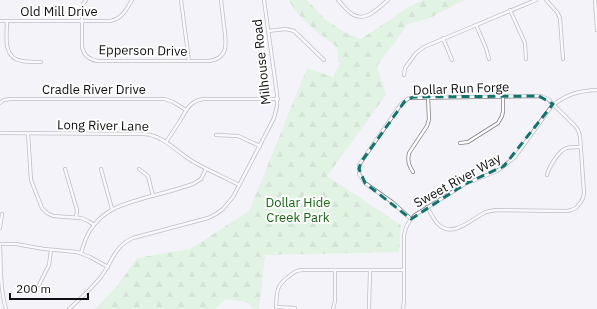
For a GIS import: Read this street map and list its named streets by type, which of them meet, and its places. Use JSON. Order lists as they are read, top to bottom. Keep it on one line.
{"streets":{"street":["Old Mill Drive","Epperson Drive","Milhouse Road","Dollar Run Forge","Cradle River Drive","Long River Lane","Sweet River Way"]},"crossings":[["Old Mill Drive","Epperson Drive"],["Milhouse Road","Long River Lane"],["Dollar Run Forge","Sweet River Way"]],"parks":["Dollar Hide Creek Park"],"scale_bar":"200 m"}
